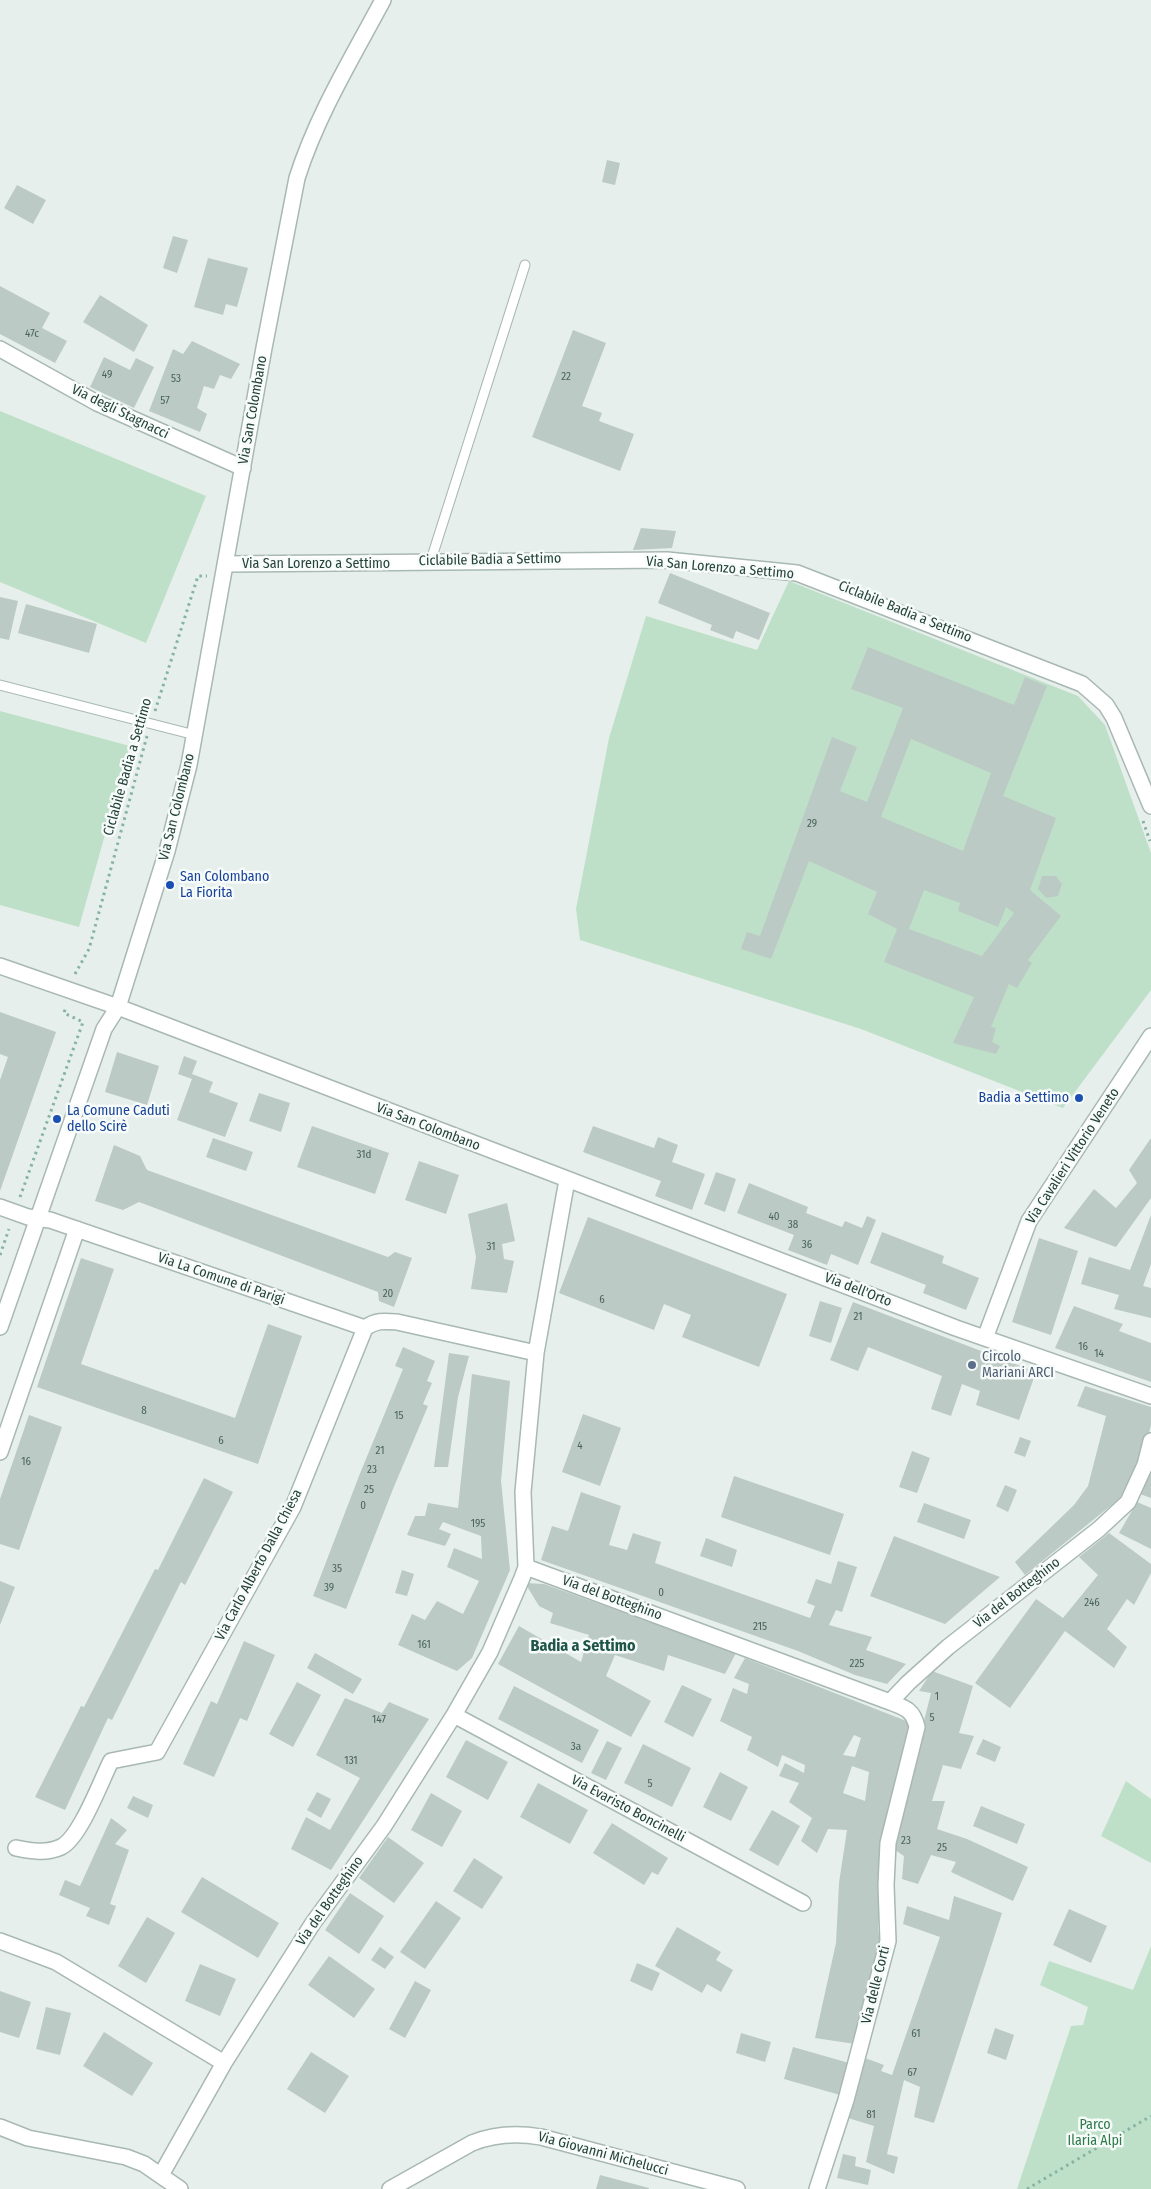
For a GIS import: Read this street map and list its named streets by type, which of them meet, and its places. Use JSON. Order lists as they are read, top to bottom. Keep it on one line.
{"streets":{"street":["Via San Colombano","Via degli Stagnacci","Via San Lorenzo a Settimo","Via Cavalieri Vittorio Veneto","Via La Comune di Parigi","Via dell'Orto","Via Carlo Alberto Dalla Chiesa","Via del Botteghino","Via Evaristo Boncinelli","Via delle Corti","Via Giovanni Michelucci"],"path":["Ciclabile Badia a Settimo"]},"crossings":[["Via San Colombano","Via degli Stagnacci"],["Via San Colombano","Ciclabile Badia a Settimo"],["Via San Colombano","Via San Lorenzo a Settimo"],["Via San Colombano","Via dell'Orto"],["Ciclabile Badia a Settimo","Via San Lorenzo a Settimo"],["Ciclabile Badia a Settimo","Via La Comune di Parigi"],["Via Cavalieri Vittorio Veneto","Via dell'Orto"],["Via La Comune di Parigi","Via Carlo Alberto Dalla Chiesa"],["Via del Botteghino","Via Evaristo Boncinelli"],["Via del Botteghino","Via delle Corti"]],"districts":["Badia a Settimo"],"parks":["Parco Ilaria Alpi"],"places":["San Colombano La Fiorita","Badia a Settimo","La Comune Caduti dello Scirè","Circolo Mariani ARCI"],"house_numbers":["47c","49","22","53","57","29","31d","40","38","36","31","20","6","21","16","14","8","15","6","4","21","16","23","25","0","195","35","39","0","246","215","161","225","1","5","147","3a","131","5","23","25","61","67","81"]}
